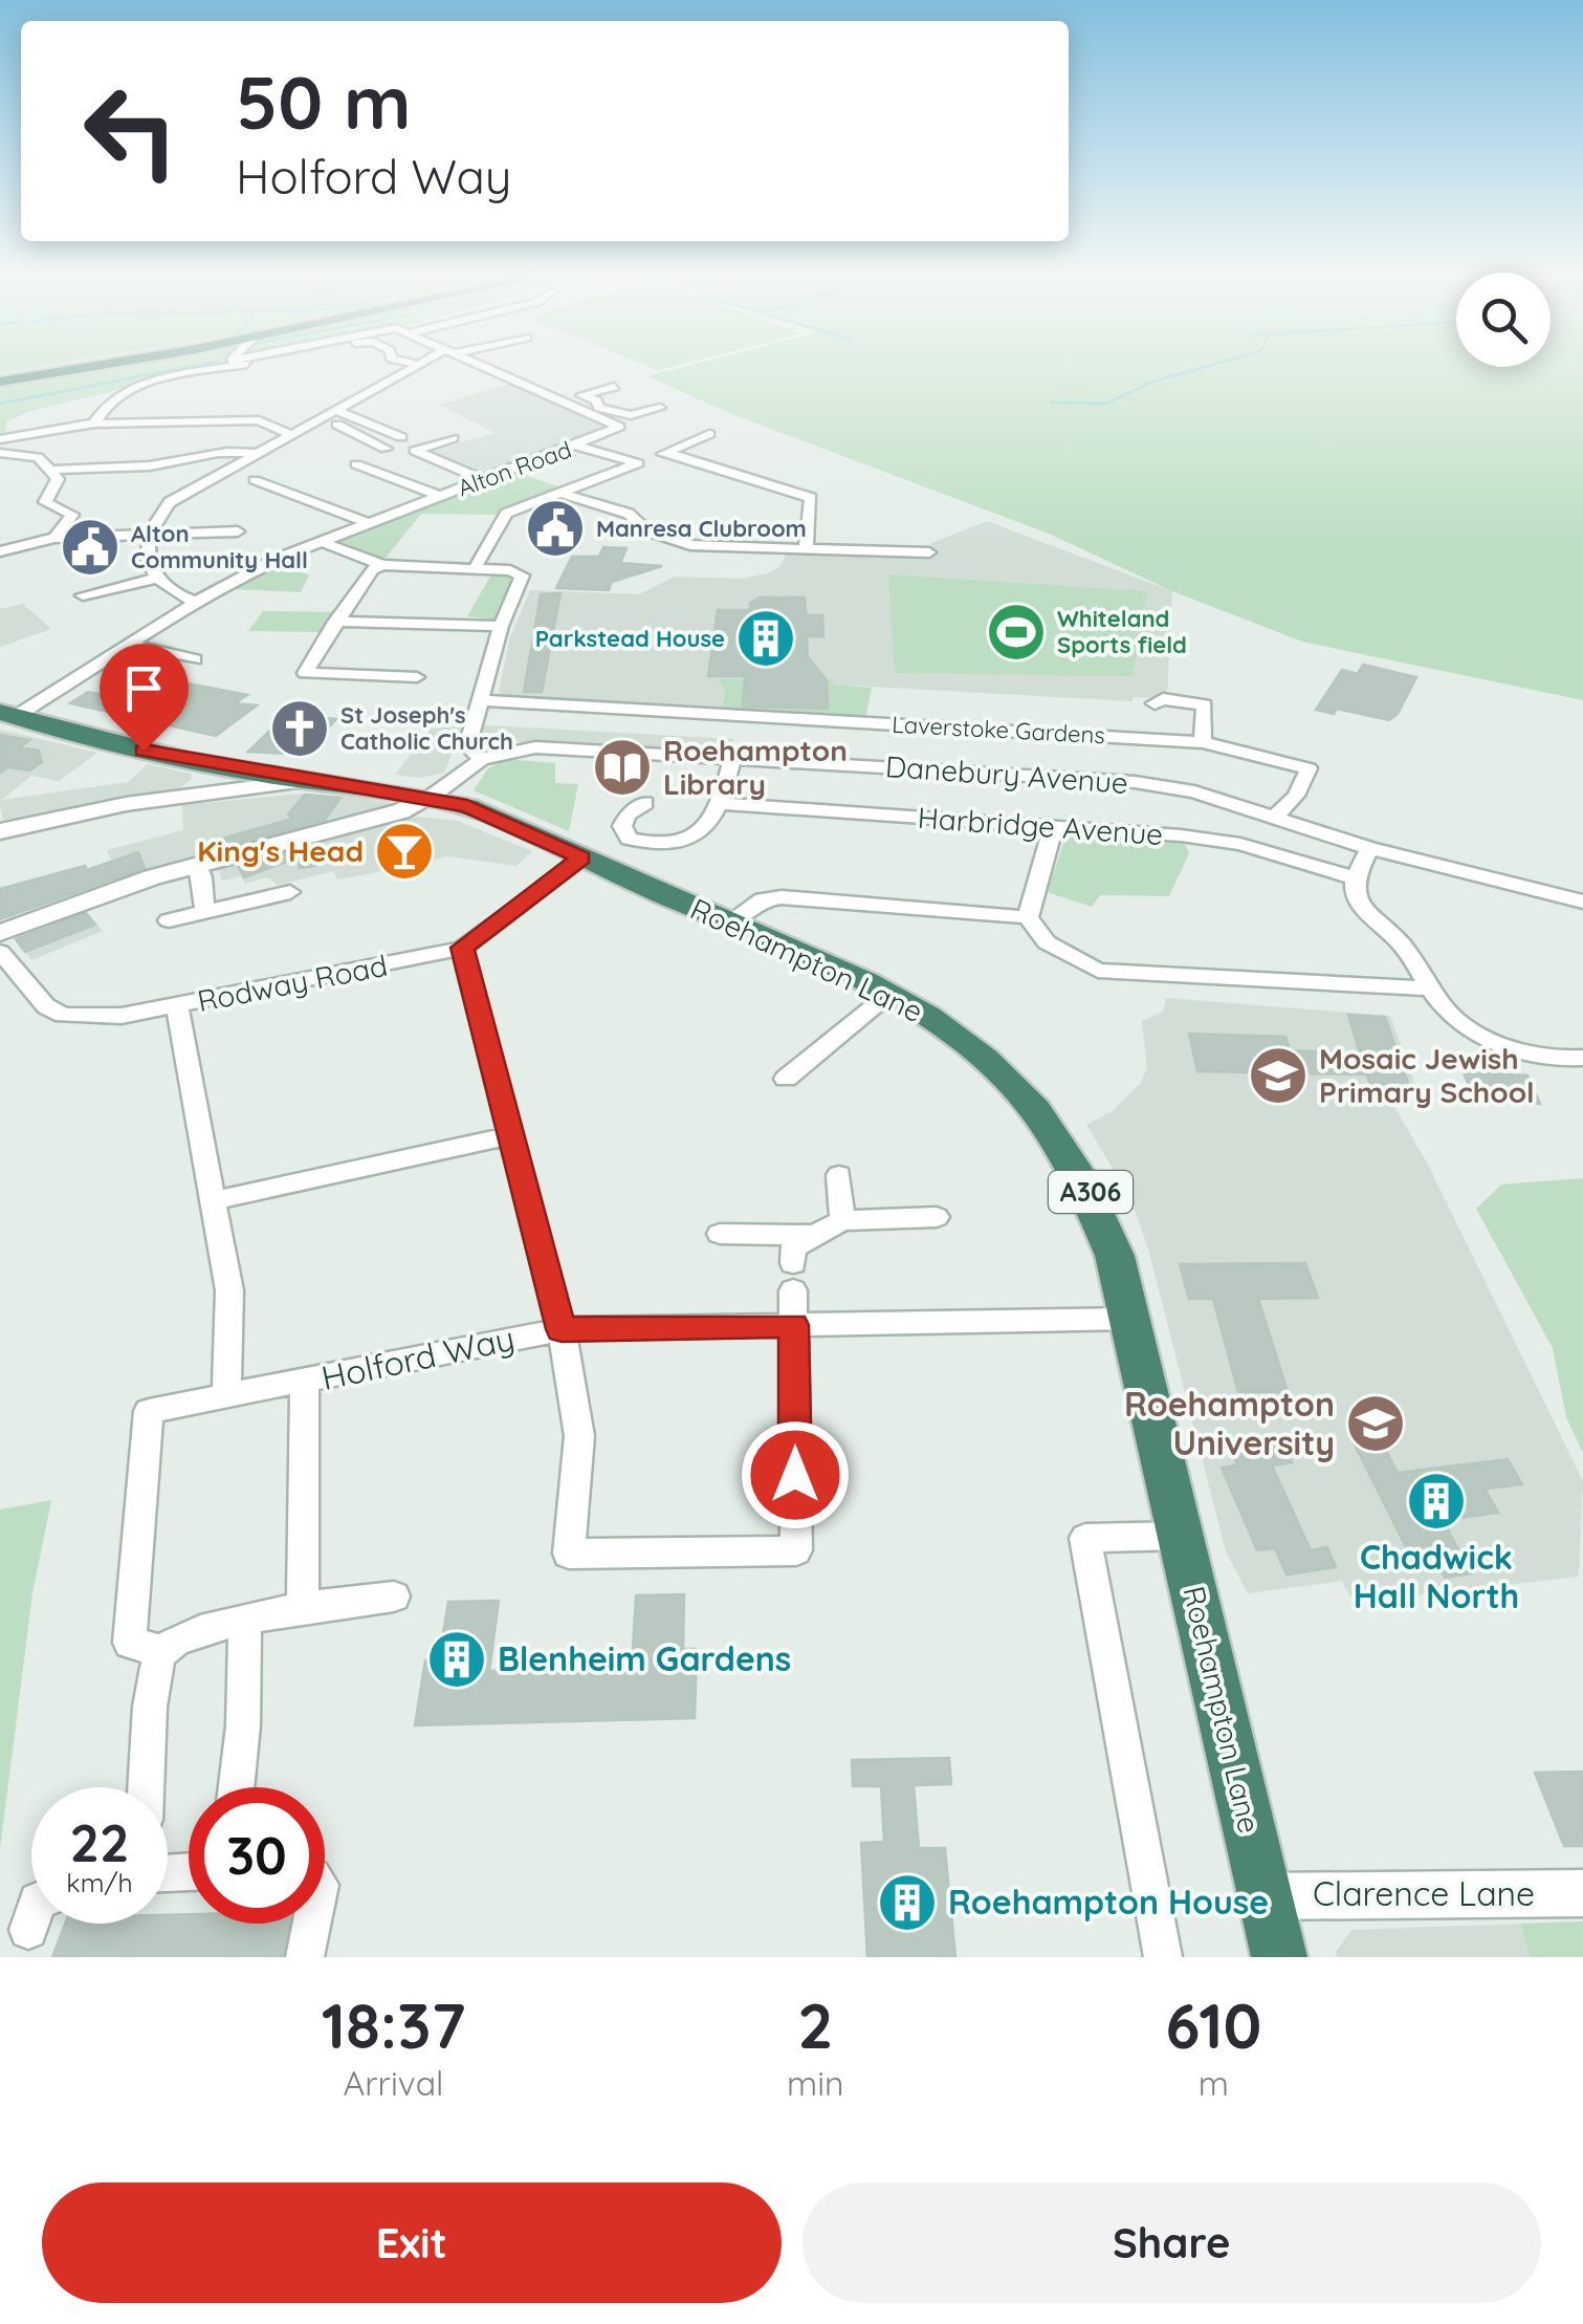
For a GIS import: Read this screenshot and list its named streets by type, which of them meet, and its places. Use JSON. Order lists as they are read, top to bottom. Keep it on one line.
{"streets":{"highway":["Roehampton Lane","A306"],"street":["Alton Road","Laverstoke Gardens","Danebury Avenue","Harbridge Avenue","Rodway Road","Holford Way","Clarence Lane"]},"crossings":[["Alton Road","Roehampton Lane"],["Laverstoke Gardens","Danebury Avenue"],["Danebury Avenue","Roehampton Lane"],["Roehampton Lane","Rodway Road"],["Roehampton Lane","Holford Way"],["Roehampton Lane","Clarence Lane"]],"places":{"public building":["Manresa Clubroom","Alton Community Hall"],"sports":["Whiteland Sports field"],"building":["Parkstead House","Chadwick Hall North","Blenheim Gardens","Roehampton House"],"church":["St Joseph's Catholic Church"],"library":["Roehampton Library"],"bar":["King's Head"],"school or university":["Mosaic Jewish Primary School","Roehampton University"]},"page":{"turn":["50 m","Holford Way"],"speed":"22 km/h","limit":"30","eta":["18:37","Arrival","2","min","610","m"],"buttons":["Exit","Share"]}}
